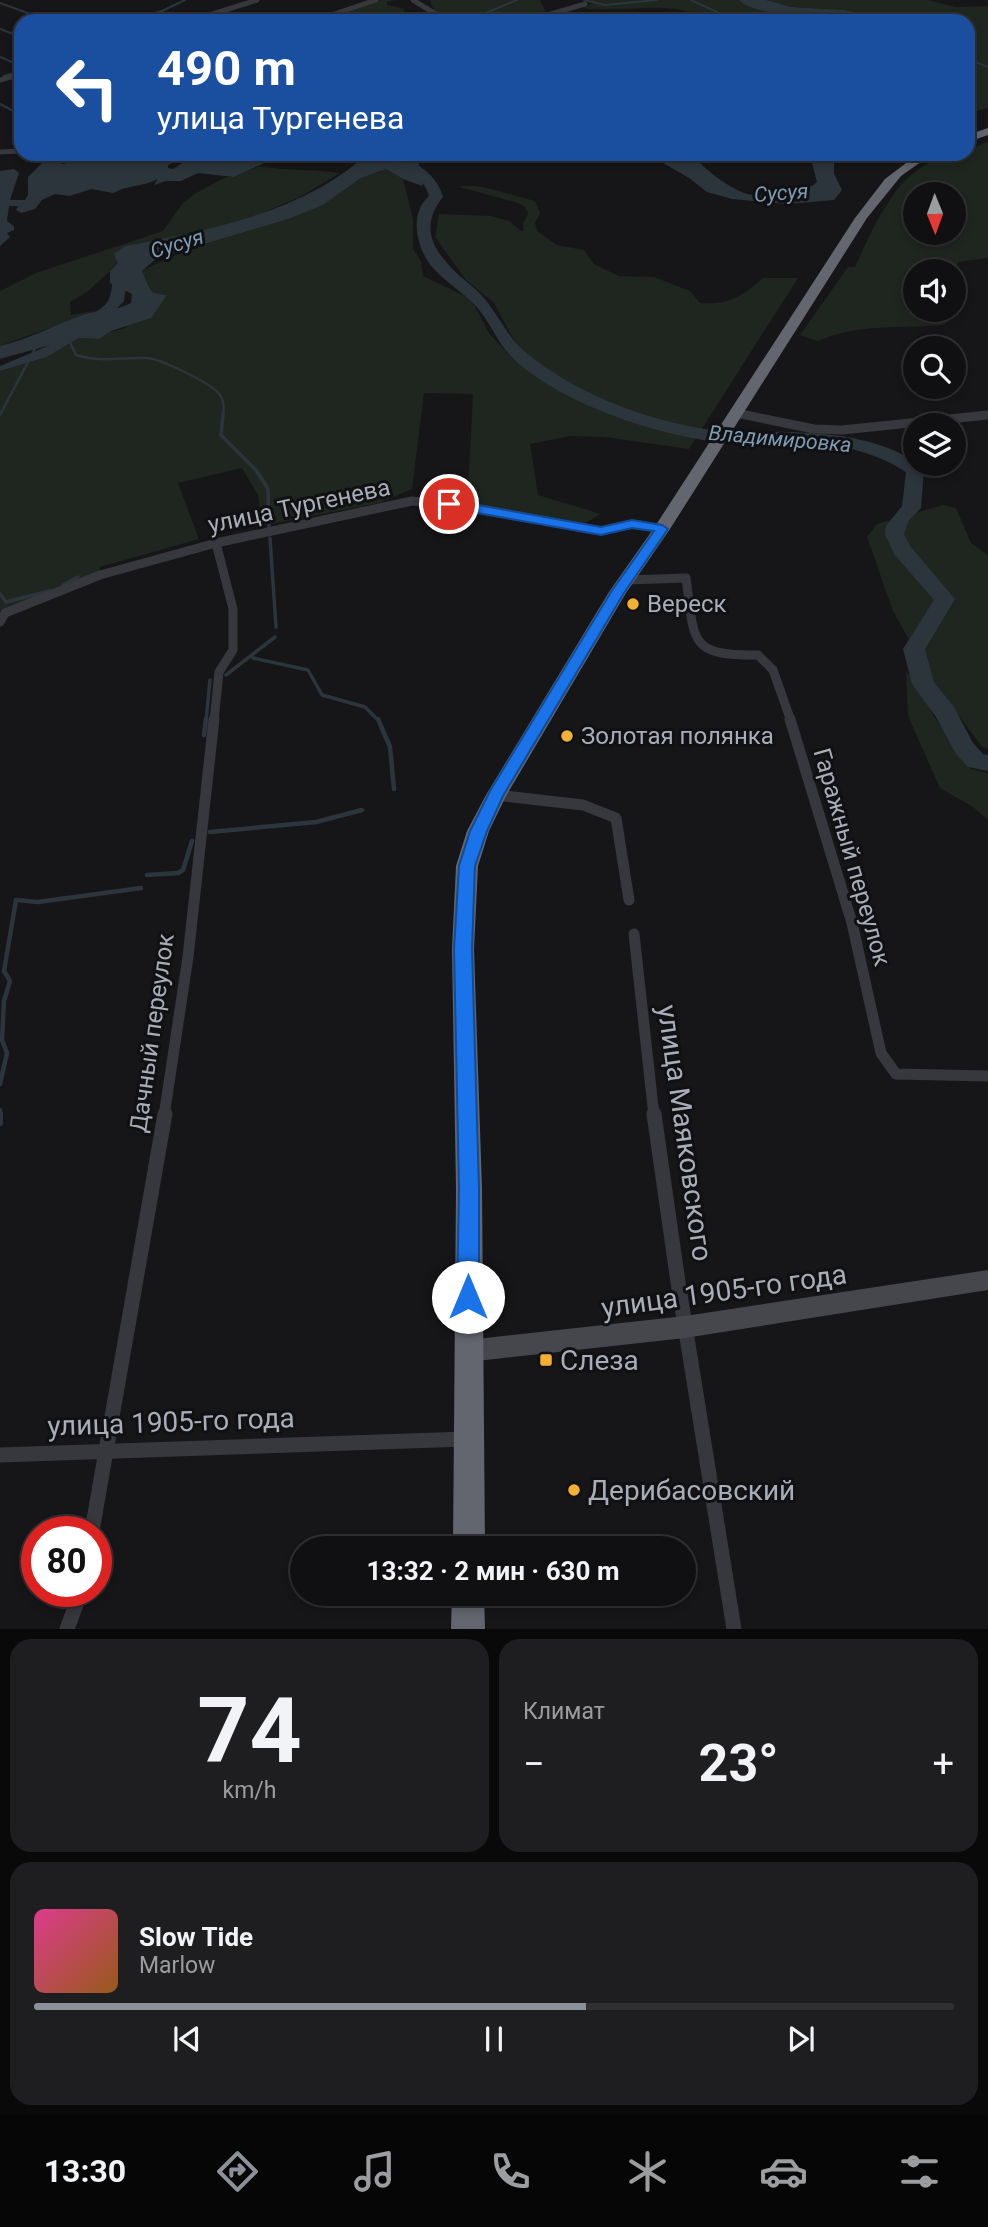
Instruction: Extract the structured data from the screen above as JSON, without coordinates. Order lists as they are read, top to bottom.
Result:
{
  "streets": {
    "street": [
      "улица Тургенева",
      "Гаражный переулок",
      "Дачный переулок",
      "улица Маяковского",
      "улица 1905-го года"
    ]
  },
  "crossings": [
    ["улица Тургенева", "Дачный переулок"],
    ["Дачный переулок", "улица 1905-го года"],
    ["улица Маяковского", "улица 1905-го года"]
  ],
  "water": ["Сусуя", "Владимировка"],
  "places": {
    "other": ["Вереск", "Золотая полянка", "Дерибасовский"],
    "transit": ["Слеза"]
  },
  "north": "bottom",
  "page": {
    "turn": ["490 m", "улица Тургенева"],
    "limit": "80",
    "trip": "13:32 · 2 мин · 630 m",
    "tile": [
      ["74", "km/h"],
      "Климат"
    ],
    "heat": ["−", "23°", "+"],
    "song": ["Slow Tide", "Marlow"],
    "tabs": "13:30"
  }
}
